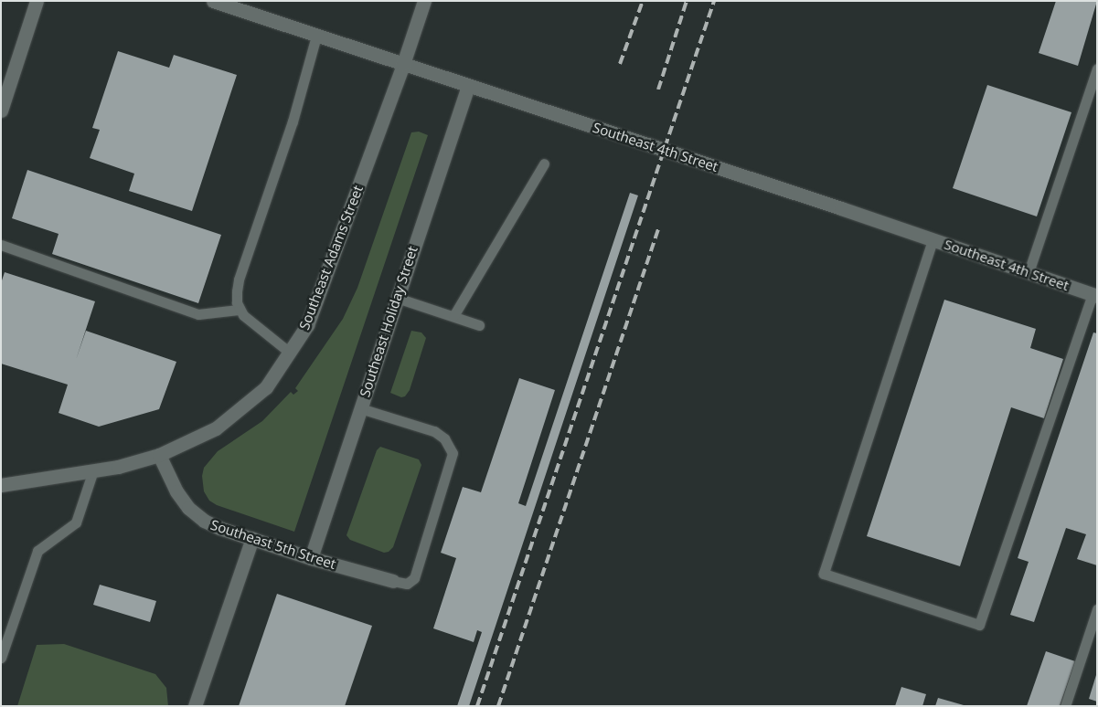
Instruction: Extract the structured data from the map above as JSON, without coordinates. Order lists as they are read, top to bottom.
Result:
{
  "streets": {
    "street": [
      "Southeast 4th Street",
      "Southeast Adams Street",
      "Southeast Holiday Street",
      "Southeast 5th Street"
    ]
  },
  "crossings": [
    ["Southeast 4th Street", "Southeast Adams Street"],
    ["Southeast 4th Street", "Southeast Holiday Street"],
    ["Southeast Adams Street", "Southeast 5th Street"],
    ["Southeast Holiday Street", "Southeast 5th Street"]
  ]
}
